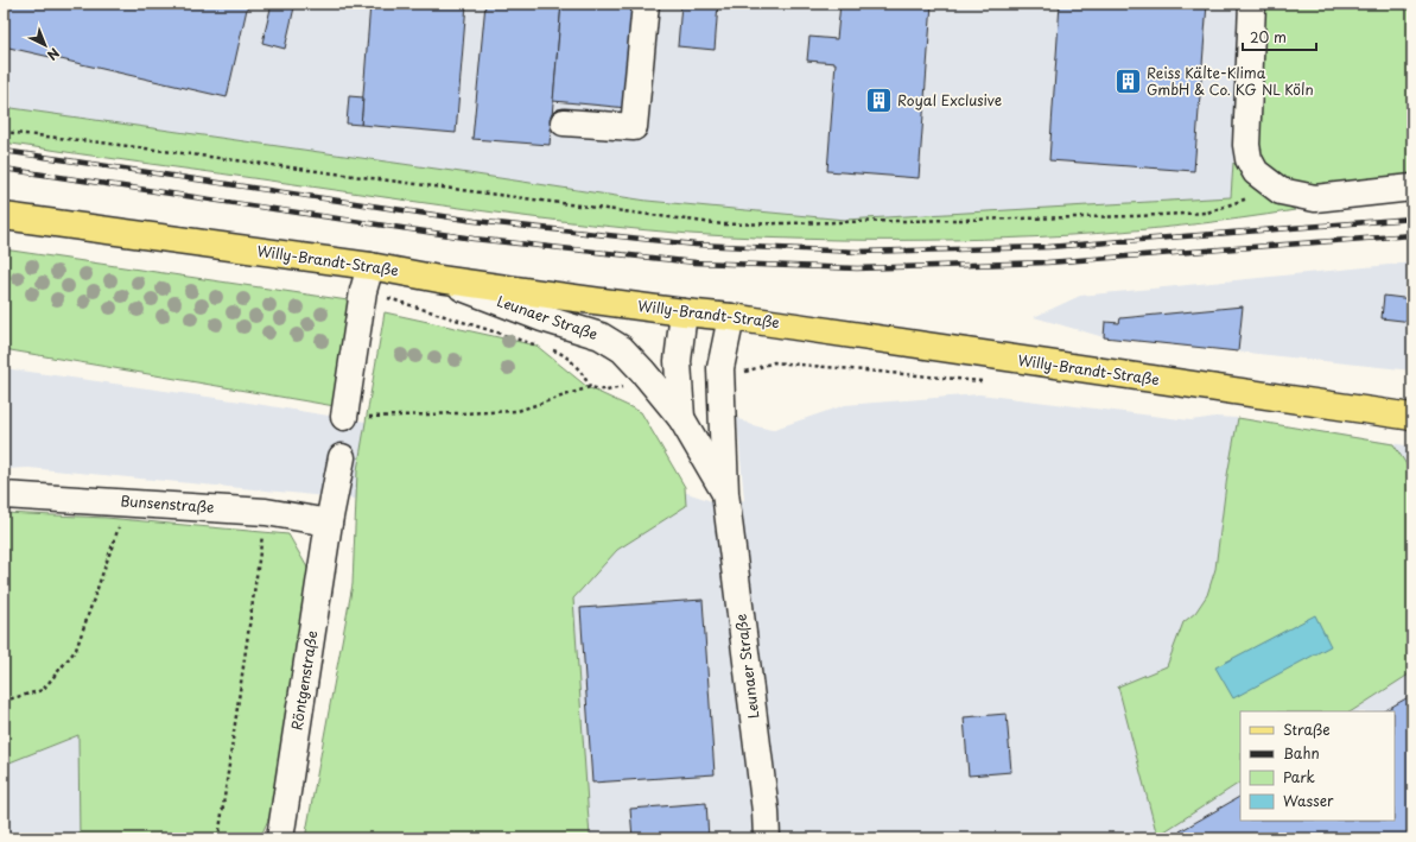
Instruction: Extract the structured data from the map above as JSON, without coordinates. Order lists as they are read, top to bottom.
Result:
{
  "streets": {
    "main road": ["Willy-Brandt-Straße"],
    "street": ["Leunaer Straße", "Bunsenstraße", "Röntgenstraße"]
  },
  "crossings": [
    ["Willy-Brandt-Straße", "Leunaer Straße"],
    ["Bunsenstraße", "Röntgenstraße"]
  ],
  "places": {
    "building": ["Reiss Kälte-Klima GmbH & Co. KG NL Köln", "Royal Exclusive"]
  },
  "legend": [
    "Straße",
    "Bahn",
    "Park",
    "Wasser"
  ],
  "scale_bar": "20 m",
  "north": "bottom right"
}
